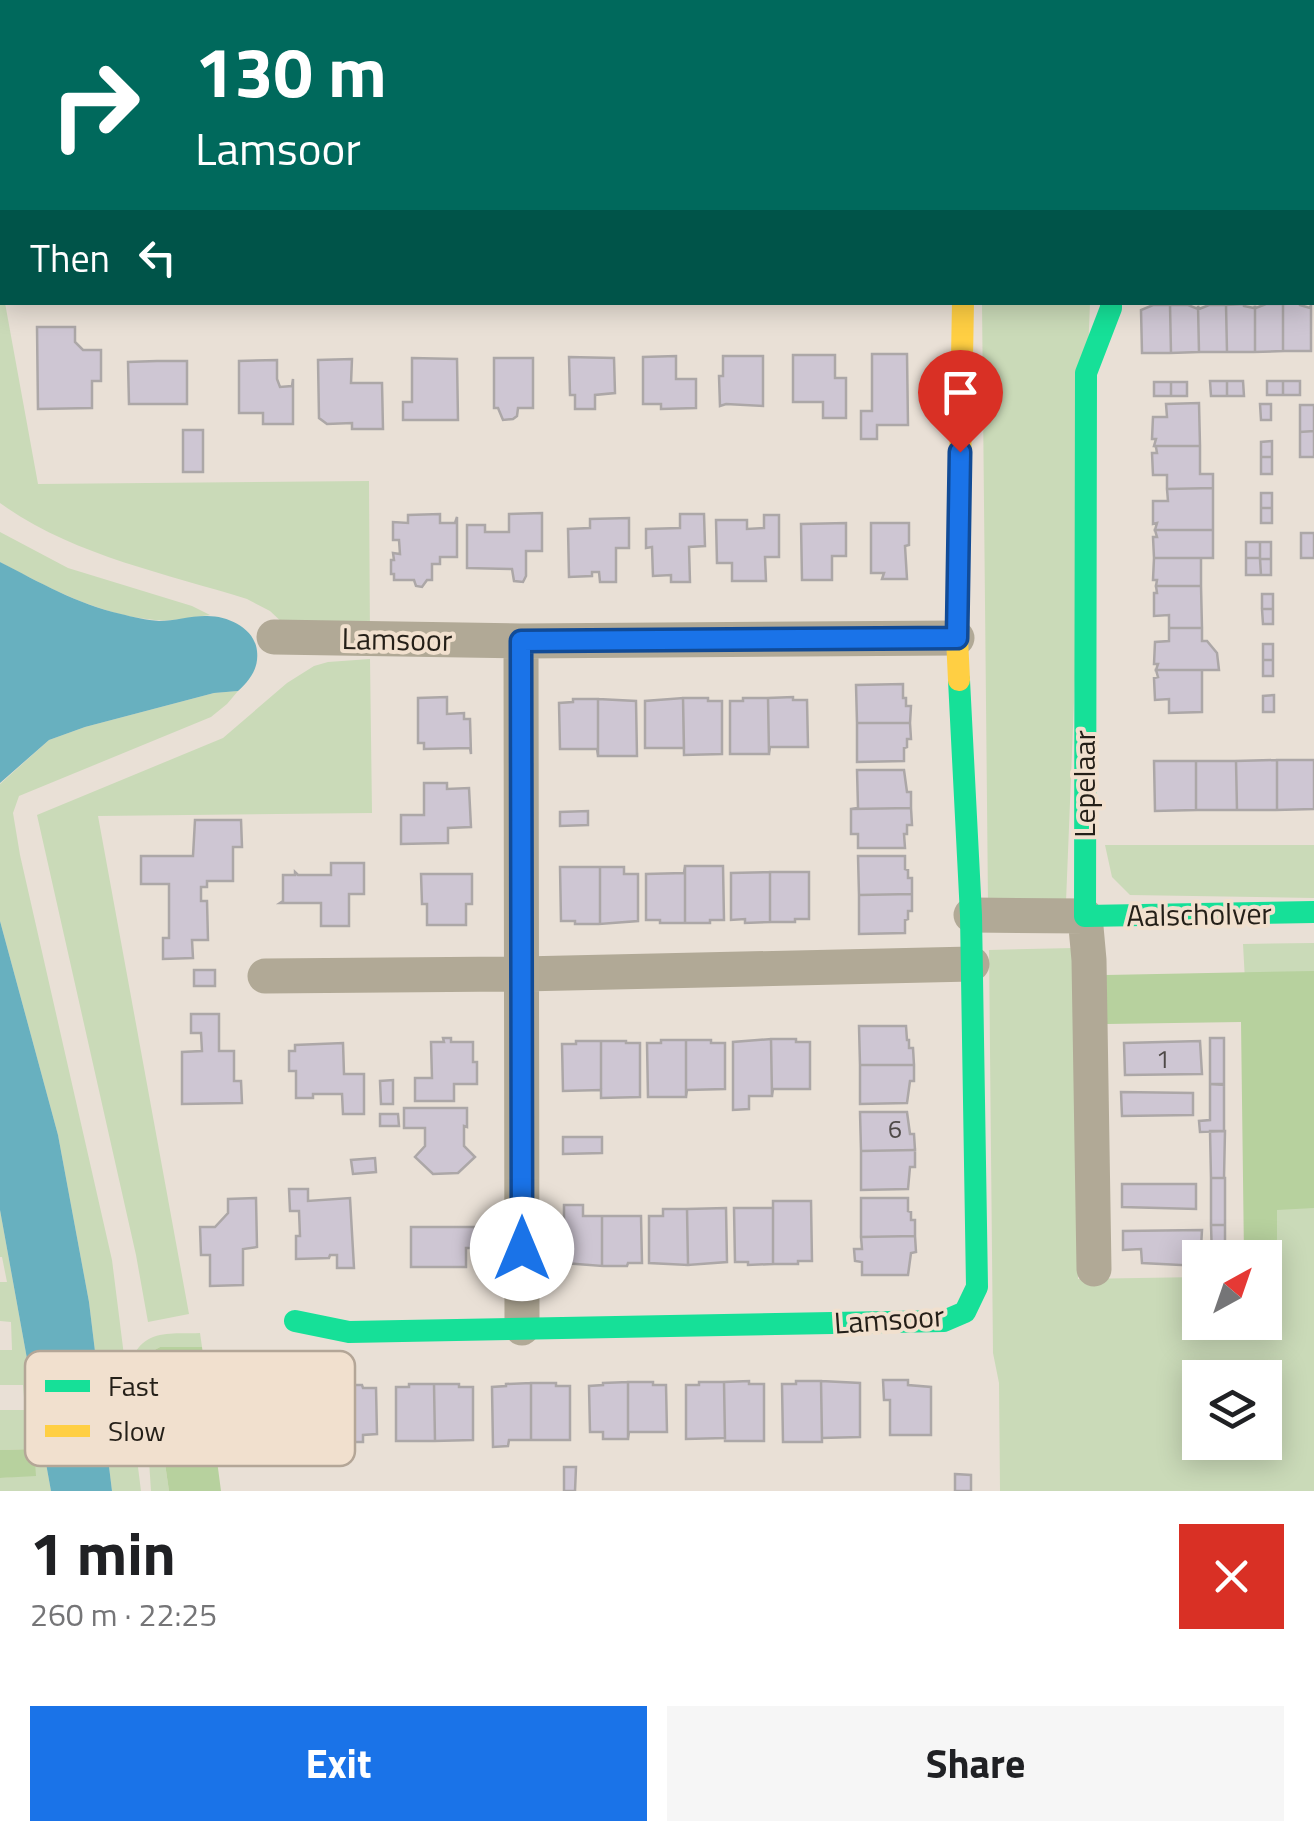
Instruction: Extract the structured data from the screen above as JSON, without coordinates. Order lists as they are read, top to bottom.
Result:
{
  "streets": {
    "street": ["Lamsoor", "Lepelaar", "Aalscholver"]
  },
  "crossings": [
    ["Lepelaar", "Aalscholver"]
  ],
  "house_numbers": ["1", "6"],
  "legend": ["Fast", "Slow"],
  "north": "top right",
  "page": {
    "turn": ["130 m", "Lamsoor"],
    "then": "Then",
    "heading": ["1 min", "260 m · 22:25"],
    "buttons": ["Exit", "Share"]
  }
}
